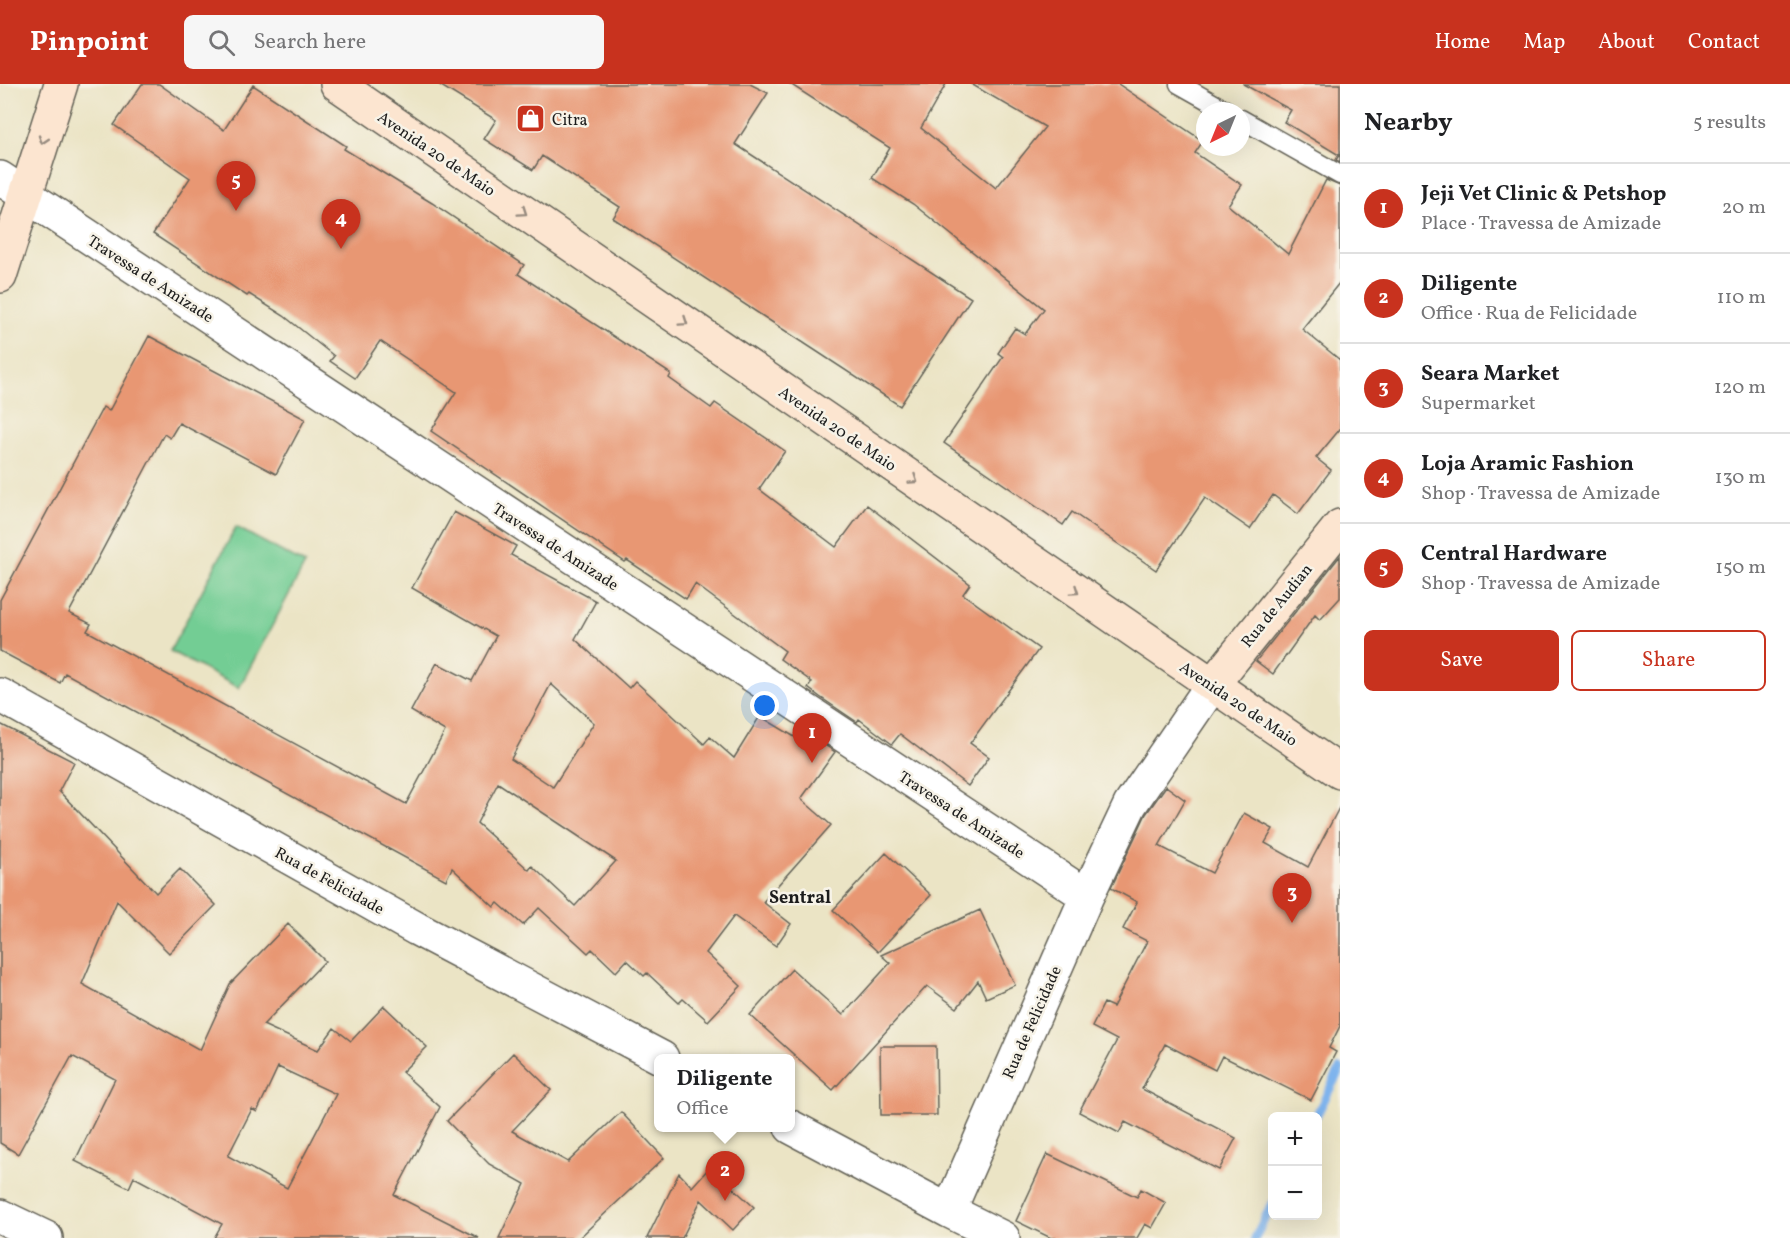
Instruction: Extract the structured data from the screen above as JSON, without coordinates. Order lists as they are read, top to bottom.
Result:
{
  "streets": {
    "main road": ["Avenida 20 de Maio", "Rua de Audian"],
    "street": ["Travessa de Amizade", "Rua de Felicidade"]
  },
  "crossings": [
    ["Avenida 20 de Maio", "Rua de Audian"],
    ["Avenida 20 de Maio", "Rua de Felicidade"],
    ["Travessa de Amizade", "Rua de Felicidade"],
    ["Rua de Audian", "Rua de Felicidade"]
  ],
  "one_way": ["Avenida 20 de Maio"],
  "districts": ["Sentral"],
  "places": {
    "shop": ["Citra"]
  },
  "north": "bottom left",
  "page": {
    "header": "Pinpoint",
    "search": "Search here",
    "nav": [
      "Home",
      "Map",
      "About",
      "Contact"
    ],
    "heading": ["Nearby", "5 results"],
    "pins": [
      "5",
      "4",
      "1",
      "3",
      "2"
    ],
    "list": [
      {
        "mark": "1",
        "name": "Jeji Vet Clinic & Petshop",
        "note": "Place · Travessa de Amizade",
        "value": "20 m"
      },
      {
        "mark": "2",
        "name": "Diligente",
        "note": "Office · Rua de Felicidade",
        "value": "110 m"
      },
      {
        "mark": "3",
        "name": "Seara Market",
        "note": "Supermarket",
        "value": "120 m"
      },
      {
        "mark": "4",
        "name": "Loja Aramic Fashion",
        "note": "Shop · Travessa de Amizade",
        "value": "130 m"
      },
      {
        "mark": "5",
        "name": "Central Hardware",
        "note": "Shop · Travessa de Amizade",
        "value": "150 m"
      }
    ],
    "buttons": ["Save", "Share"],
    "popup": ["Diligente", "Office"],
    "map_buttons": ["+", "−"]
  }
}
